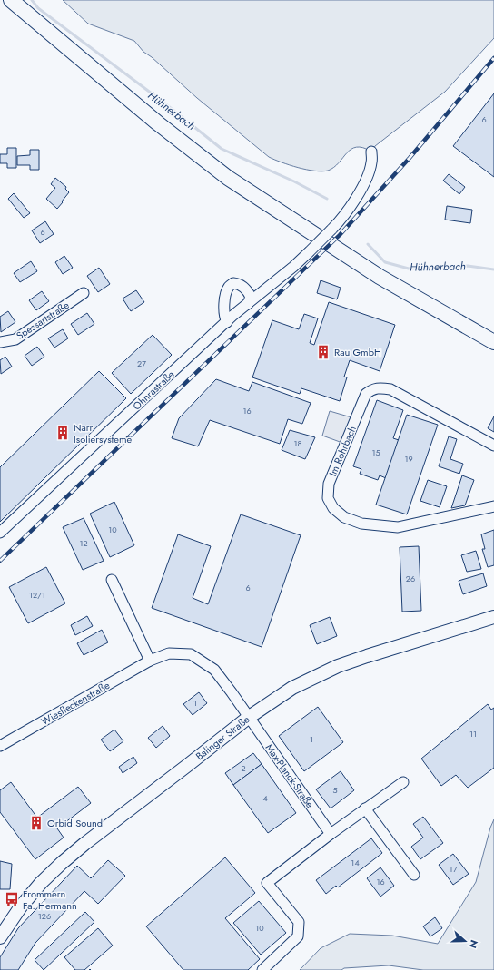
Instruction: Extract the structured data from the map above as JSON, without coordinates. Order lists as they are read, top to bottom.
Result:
{
  "streets": {
    "main road": ["Balinger Straße"],
    "street": [
      "Spessartstraße",
      "Ohnrastraße",
      "Im Rohrbach",
      "Wiesfleckenstraße",
      "Max-Planck-Straße"
    ]
  },
  "crossings": [
    ["Wiesfleckenstraße", "Balinger Straße"],
    ["Wiesfleckenstraße", "Max-Planck-Straße"],
    ["Balinger Straße", "Max-Planck-Straße"]
  ],
  "water": ["Hühnerbach"],
  "places": {
    "building": ["Rau GmbH", "Narr Isoliersysteme", "Orbid Sound"],
    "bus stop": ["Frommern Fa. Hermann"]
  },
  "house_numbers": [
    "6",
    "6",
    "27",
    "16",
    "18",
    "15",
    "19",
    "10",
    "12",
    "26",
    "6",
    "12/1",
    "1",
    "11",
    "1",
    "2",
    "5",
    "4",
    "14",
    "17",
    "16",
    "126",
    "10"
  ],
  "north": "right"
}
